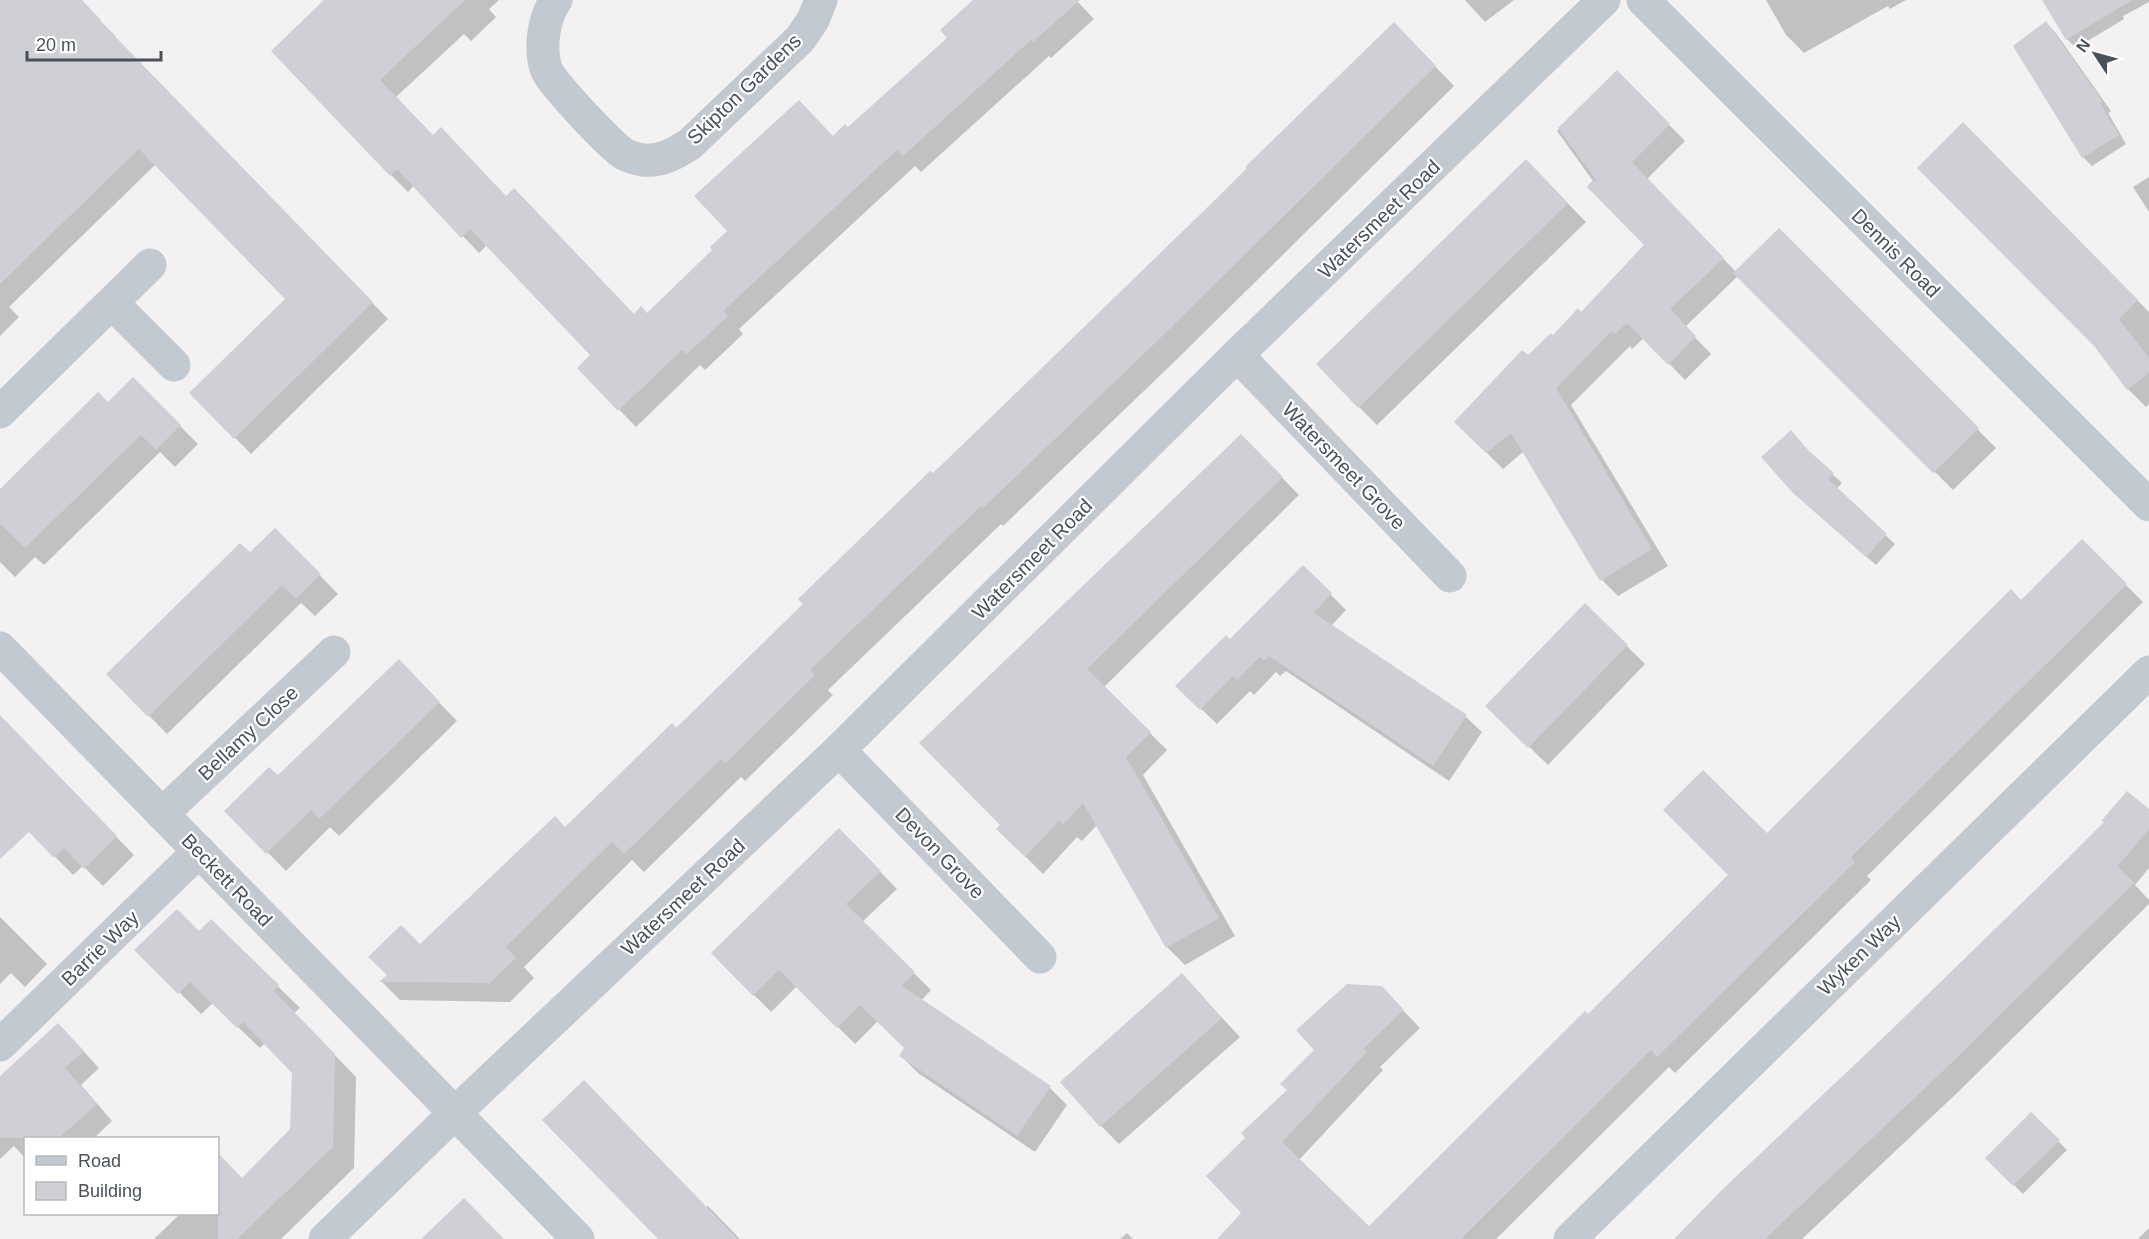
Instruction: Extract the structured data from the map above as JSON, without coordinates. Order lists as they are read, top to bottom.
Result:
{
  "streets": {
    "street": [
      "Skipton Gardens",
      "Watersmeet Road",
      "Dennis Road",
      "Watersmeet Grove",
      "Bellamy Close",
      "Devon Grove",
      "Beckett Road",
      "Barrie Way",
      "Wyken Way"
    ]
  },
  "crossings": [
    ["Watersmeet Road", "Watersmeet Grove"],
    ["Watersmeet Road", "Devon Grove"],
    ["Watersmeet Road", "Beckett Road"],
    ["Bellamy Close", "Beckett Road"],
    ["Beckett Road", "Barrie Way"]
  ],
  "legend": ["Road", "Building"],
  "scale_bar": "20 m",
  "north": "top left"
}
